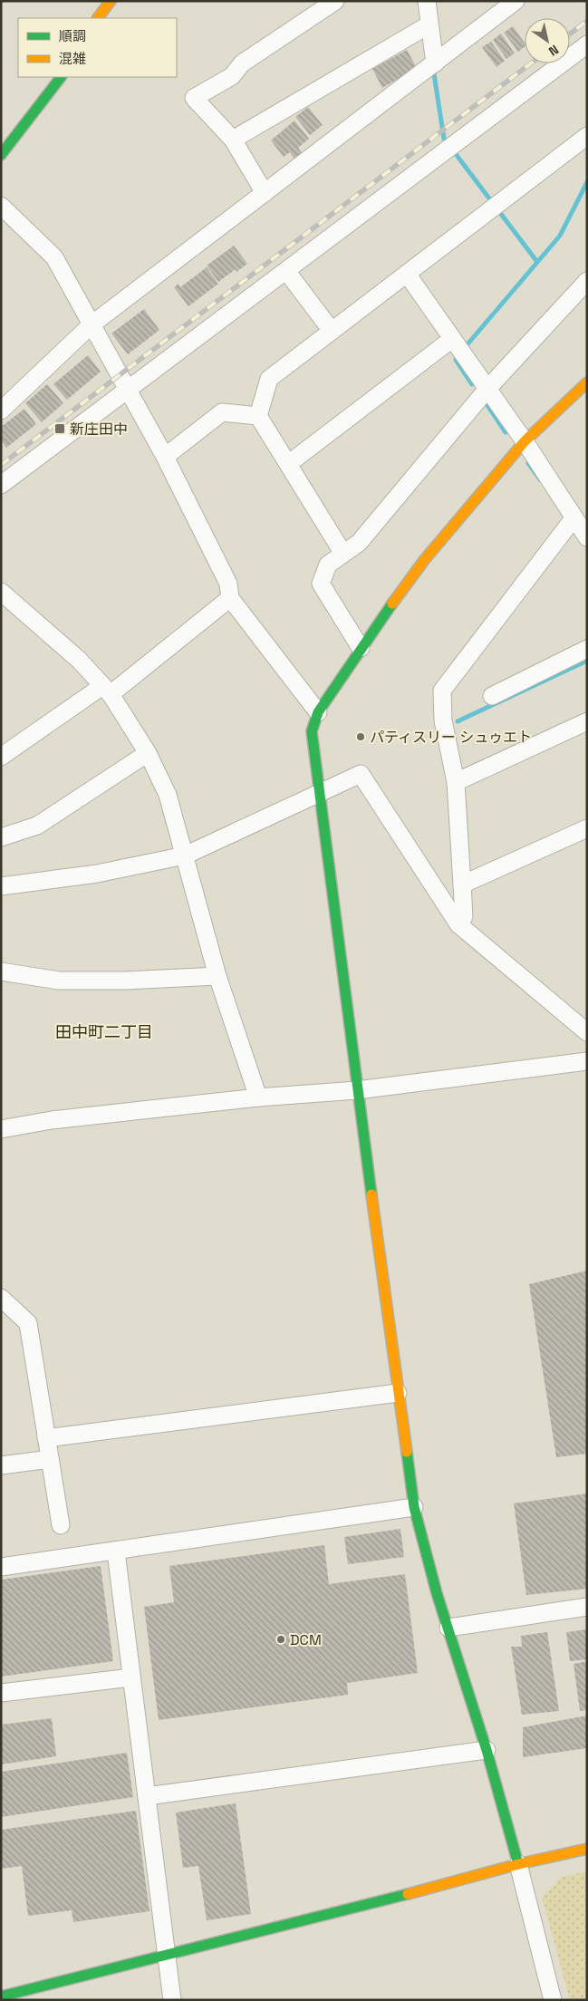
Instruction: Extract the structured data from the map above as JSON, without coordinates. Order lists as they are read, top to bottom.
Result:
{
  "districts": ["田中町二丁目"],
  "places": {
    "transit": ["新庄田中"],
    "other": ["パティスリー シュゥエト", "DCM"]
  },
  "legend": ["順調", "混雑"],
  "north": "bottom right"
}
